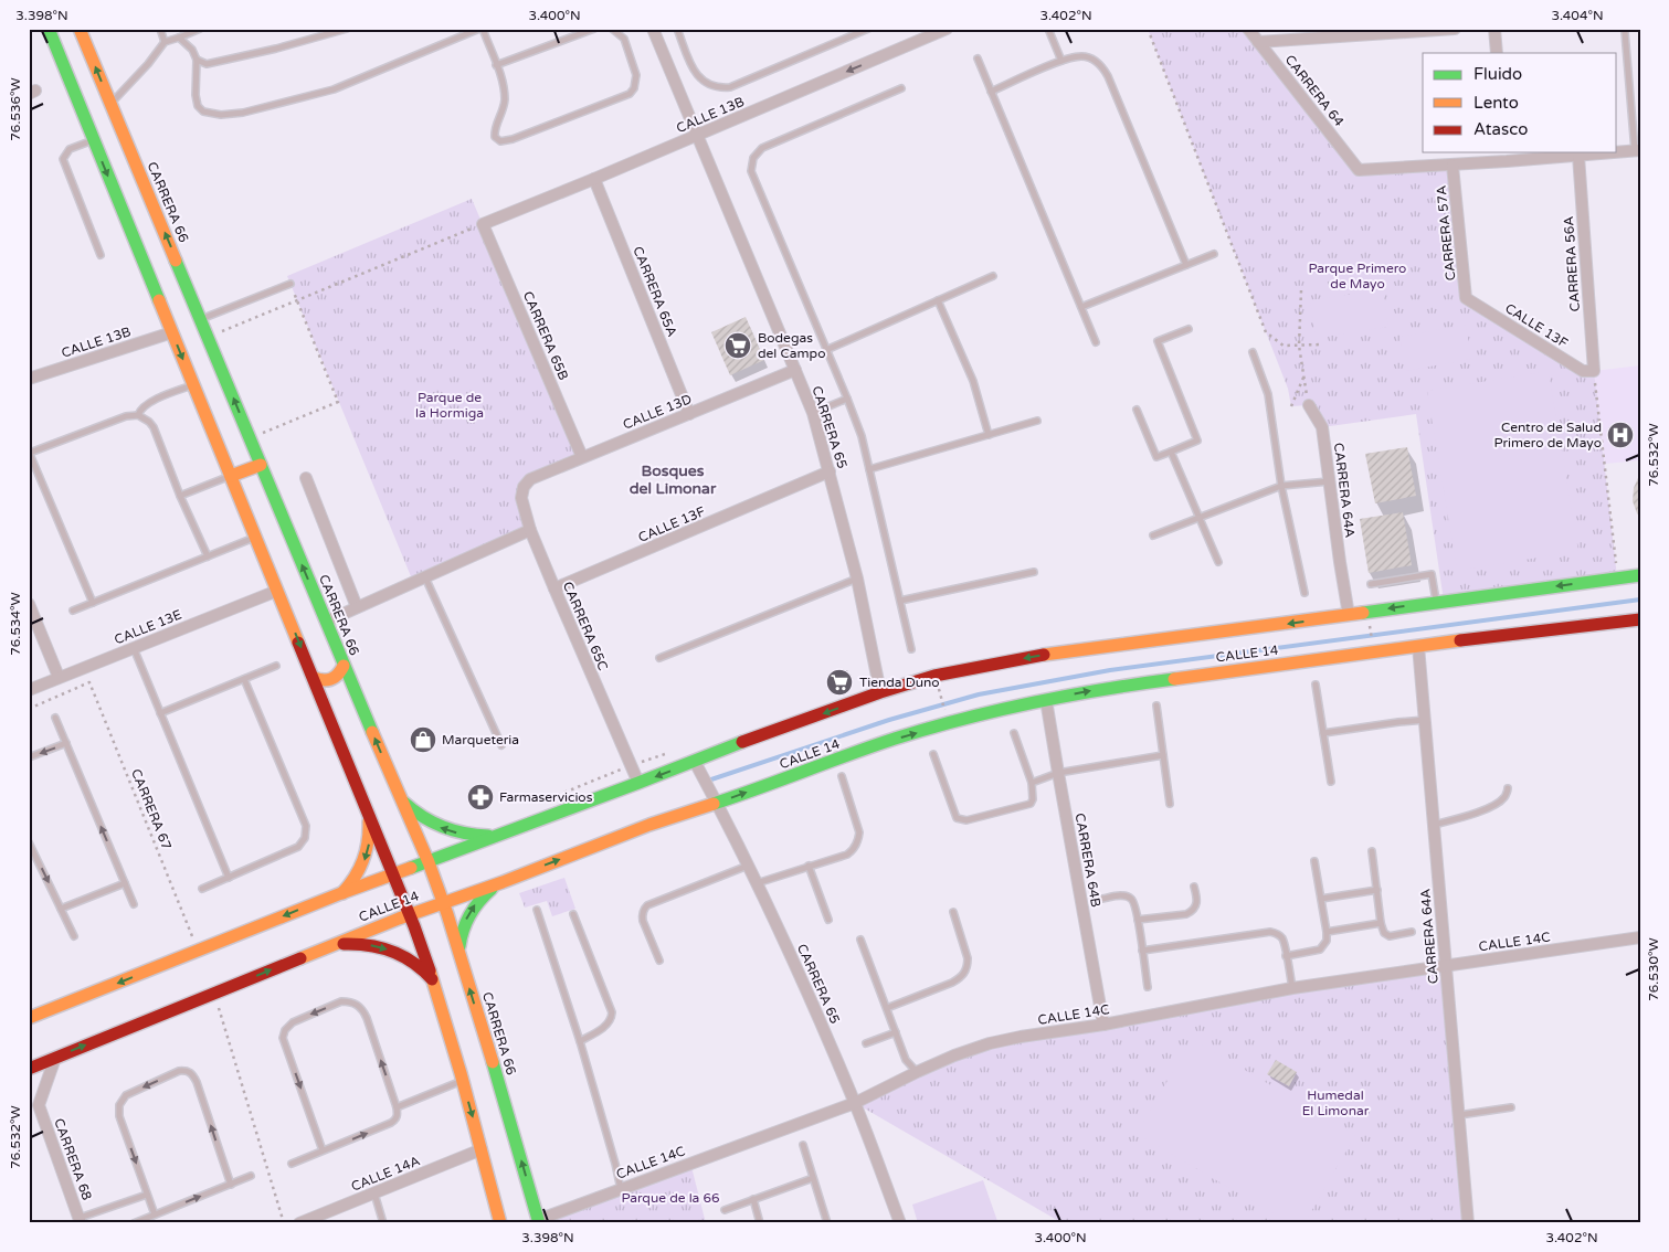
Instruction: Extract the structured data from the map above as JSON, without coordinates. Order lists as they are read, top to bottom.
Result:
{
  "streets": {
    "street": [
      "CARRERA 64",
      "CALLE 13B",
      "CARRERA 66",
      "CARRERA 57A",
      "CARRERA 56A",
      "CARRERA 65A",
      "CALLE 13F",
      "CARRERA 65B",
      "CALLE 13D",
      "CARRERA 65",
      "CARRERA 64A",
      "CARRERA 65C",
      "CALLE 13E",
      "CALLE 14",
      "CARRERA 64B",
      "CALLE 14C",
      "CARRERA 68",
      "CALLE 14A"
    ],
    "path": ["CARRERA 67"]
  },
  "crossings": [
    ["CARRERA 64", "CARRERA 57A"],
    ["CALLE 13B", "CARRERA 66"],
    ["CALLE 13B", "CARRERA 65A"],
    ["CALLE 13B", "CARRERA 65B"],
    ["CALLE 13B", "CARRERA 65"],
    ["CARRERA 66", "CALLE 13E"],
    ["CARRERA 66", "CALLE 14"],
    ["CARRERA 66", "CALLE 14C"],
    ["CARRERA 66", "CALLE 14A"],
    ["CARRERA 57A", "CALLE 13F"],
    ["CARRERA 56A", "CALLE 13F"],
    ["CARRERA 65A", "CALLE 13D"],
    ["CALLE 13F", "CARRERA 65"],
    ["CALLE 13F", "CARRERA 65C"],
    ["CARRERA 65B", "CALLE 13D"],
    ["CALLE 13D", "CARRERA 65"],
    ["CALLE 13D", "CARRERA 65C"],
    ["CARRERA 65", "CALLE 14"],
    ["CARRERA 65", "CALLE 14C"],
    ["CARRERA 64A", "CALLE 14"],
    ["CARRERA 64A", "CALLE 14C"],
    ["CARRERA 65C", "CALLE 14"],
    ["CALLE 14", "CARRERA 64B"],
    ["CALLE 14", "CARRERA 68"],
    ["CARRERA 64B", "CALLE 14C"]
  ],
  "one_way": ["CALLE 13B"],
  "districts": ["Bosques del Limonar"],
  "parks": [
    "Parque Primero de Mayo",
    "Parque de la Hormiga",
    "Humedal El Limonar",
    "Parque de la 66"
  ],
  "places": {
    "supermarket": ["Bodegas del Campo", "Tienda Duno"],
    "hospital": ["Centro de Salud Primero de Mayo"],
    "shop": ["Marqueteria"],
    "pharmacy": ["Farmaservicios"]
  },
  "legend": ["Fluido", "Lento", "Atasco"],
  "coordinates": [
    "3.398°N",
    "3.400°N",
    "3.402°N",
    "3.404°N",
    "76.536°W",
    "76.532°W",
    "76.534°W",
    "76.530°W"
  ]
}
